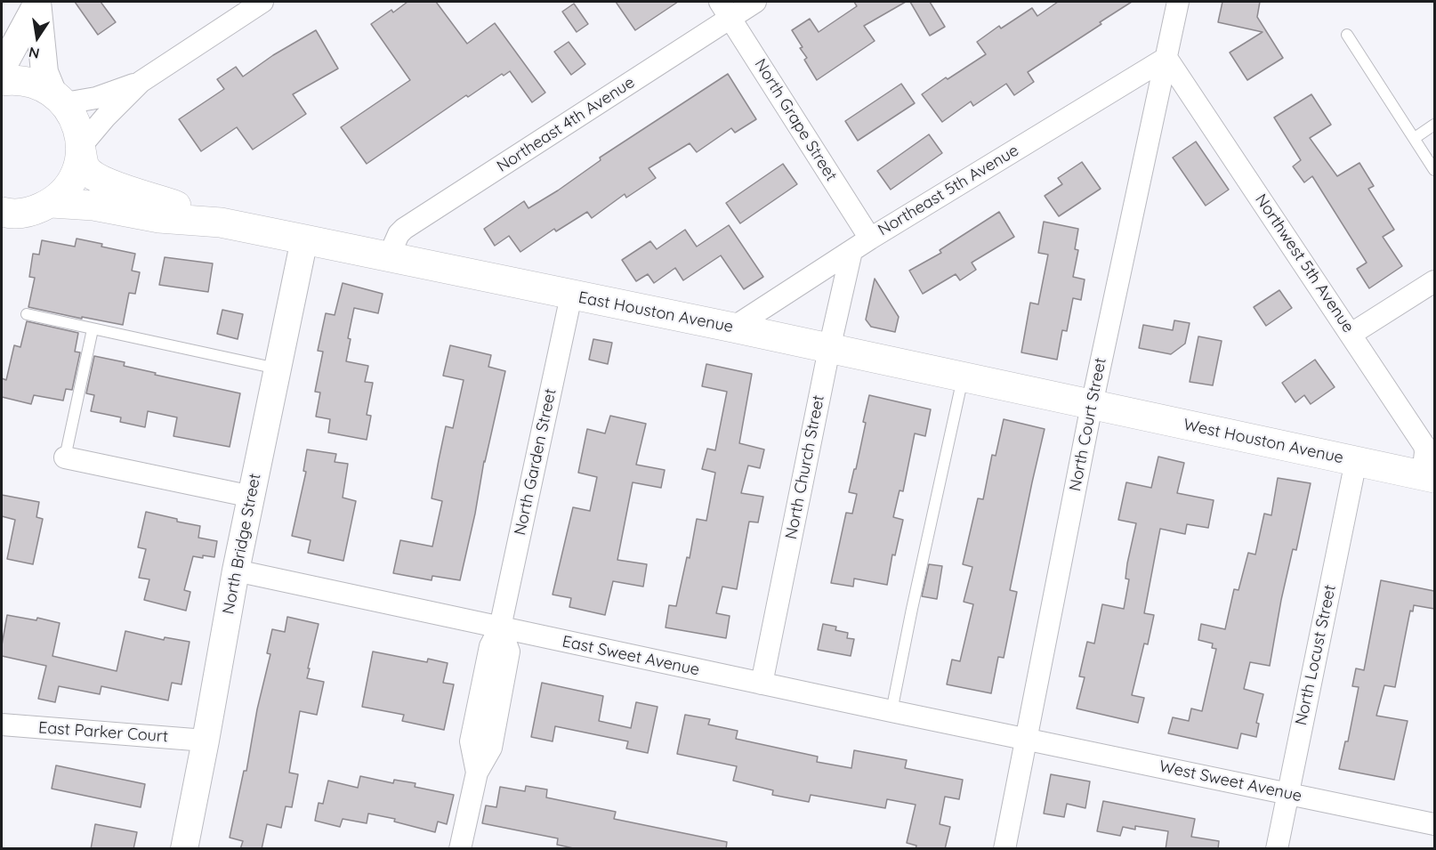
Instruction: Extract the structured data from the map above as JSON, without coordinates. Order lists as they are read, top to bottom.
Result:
{
  "streets": {
    "main road": ["East Houston Avenue", "West Houston Avenue"],
    "street": [
      "North Grape Street",
      "Northeast 4th Avenue",
      "Northeast 5th Avenue",
      "Northwest 5th Avenue",
      "North Court Street",
      "North Garden Street",
      "North Church Street",
      "North Bridge Street",
      "North Locust Street",
      "East Sweet Avenue",
      "East Parker Court",
      "West Sweet Avenue"
    ]
  },
  "crossings": [
    ["North Grape Street", "Northeast 4th Avenue"],
    ["North Grape Street", "Northeast 5th Avenue"],
    ["Northeast 4th Avenue", "East Houston Avenue"],
    ["Northeast 5th Avenue", "Northwest 5th Avenue"],
    ["Northeast 5th Avenue", "East Houston Avenue"],
    ["Northeast 5th Avenue", "North Court Street"],
    ["Northeast 5th Avenue", "North Church Street"],
    ["Northwest 5th Avenue", "North Court Street"],
    ["Northwest 5th Avenue", "West Houston Avenue"],
    ["East Houston Avenue", "North Court Street"],
    ["East Houston Avenue", "West Houston Avenue"],
    ["East Houston Avenue", "North Garden Street"],
    ["East Houston Avenue", "North Church Street"],
    ["East Houston Avenue", "North Bridge Street"],
    ["North Court Street", "West Houston Avenue"],
    ["North Court Street", "East Sweet Avenue"],
    ["North Court Street", "West Sweet Avenue"],
    ["West Houston Avenue", "North Locust Street"],
    ["North Garden Street", "East Sweet Avenue"],
    ["North Church Street", "East Sweet Avenue"],
    ["North Bridge Street", "East Sweet Avenue"],
    ["North Bridge Street", "East Parker Court"],
    ["North Locust Street", "West Sweet Avenue"],
    ["East Sweet Avenue", "West Sweet Avenue"]
  ],
  "north": "bottom"
}
